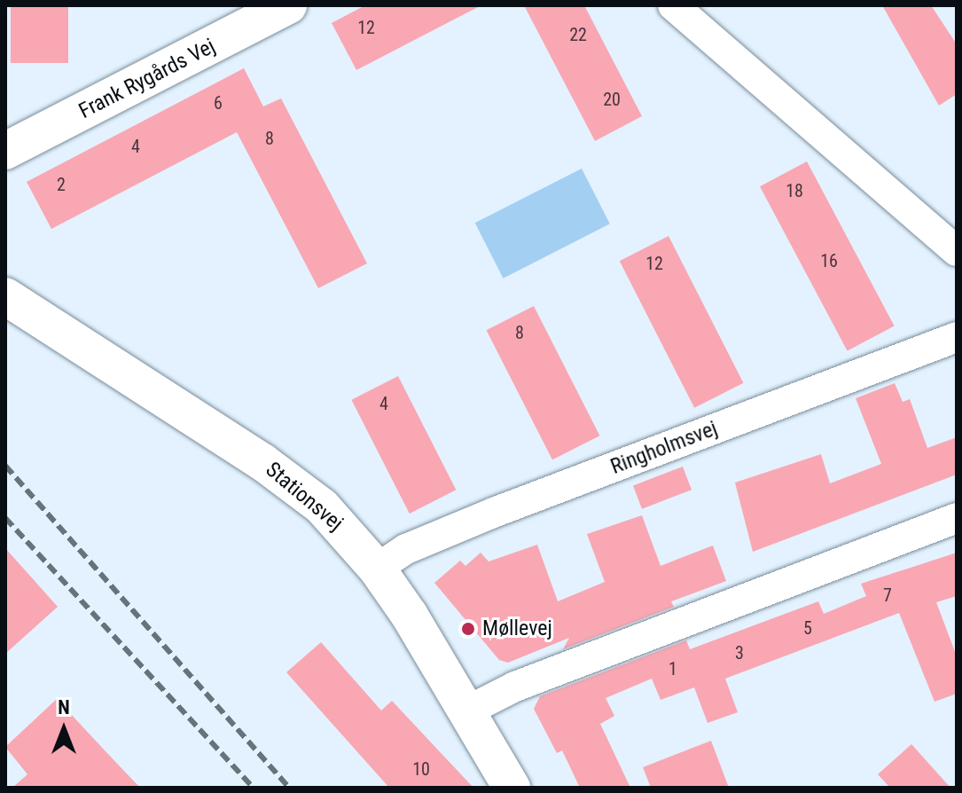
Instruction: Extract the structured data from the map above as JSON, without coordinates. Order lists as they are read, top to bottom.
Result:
{
  "streets": {
    "street": ["Frank Rygårds Vej", "Ringholmsvej", "Stationsvej"]
  },
  "crossings": [
    ["Ringholmsvej", "Stationsvej"]
  ],
  "places": ["Møllevej"],
  "house_numbers": [
    "12",
    "22",
    "20",
    "6",
    "8",
    "4",
    "2",
    "18",
    "16",
    "12",
    "8",
    "4",
    "7",
    "5",
    "3",
    "1",
    "10"
  ],
  "north": "top"
}
